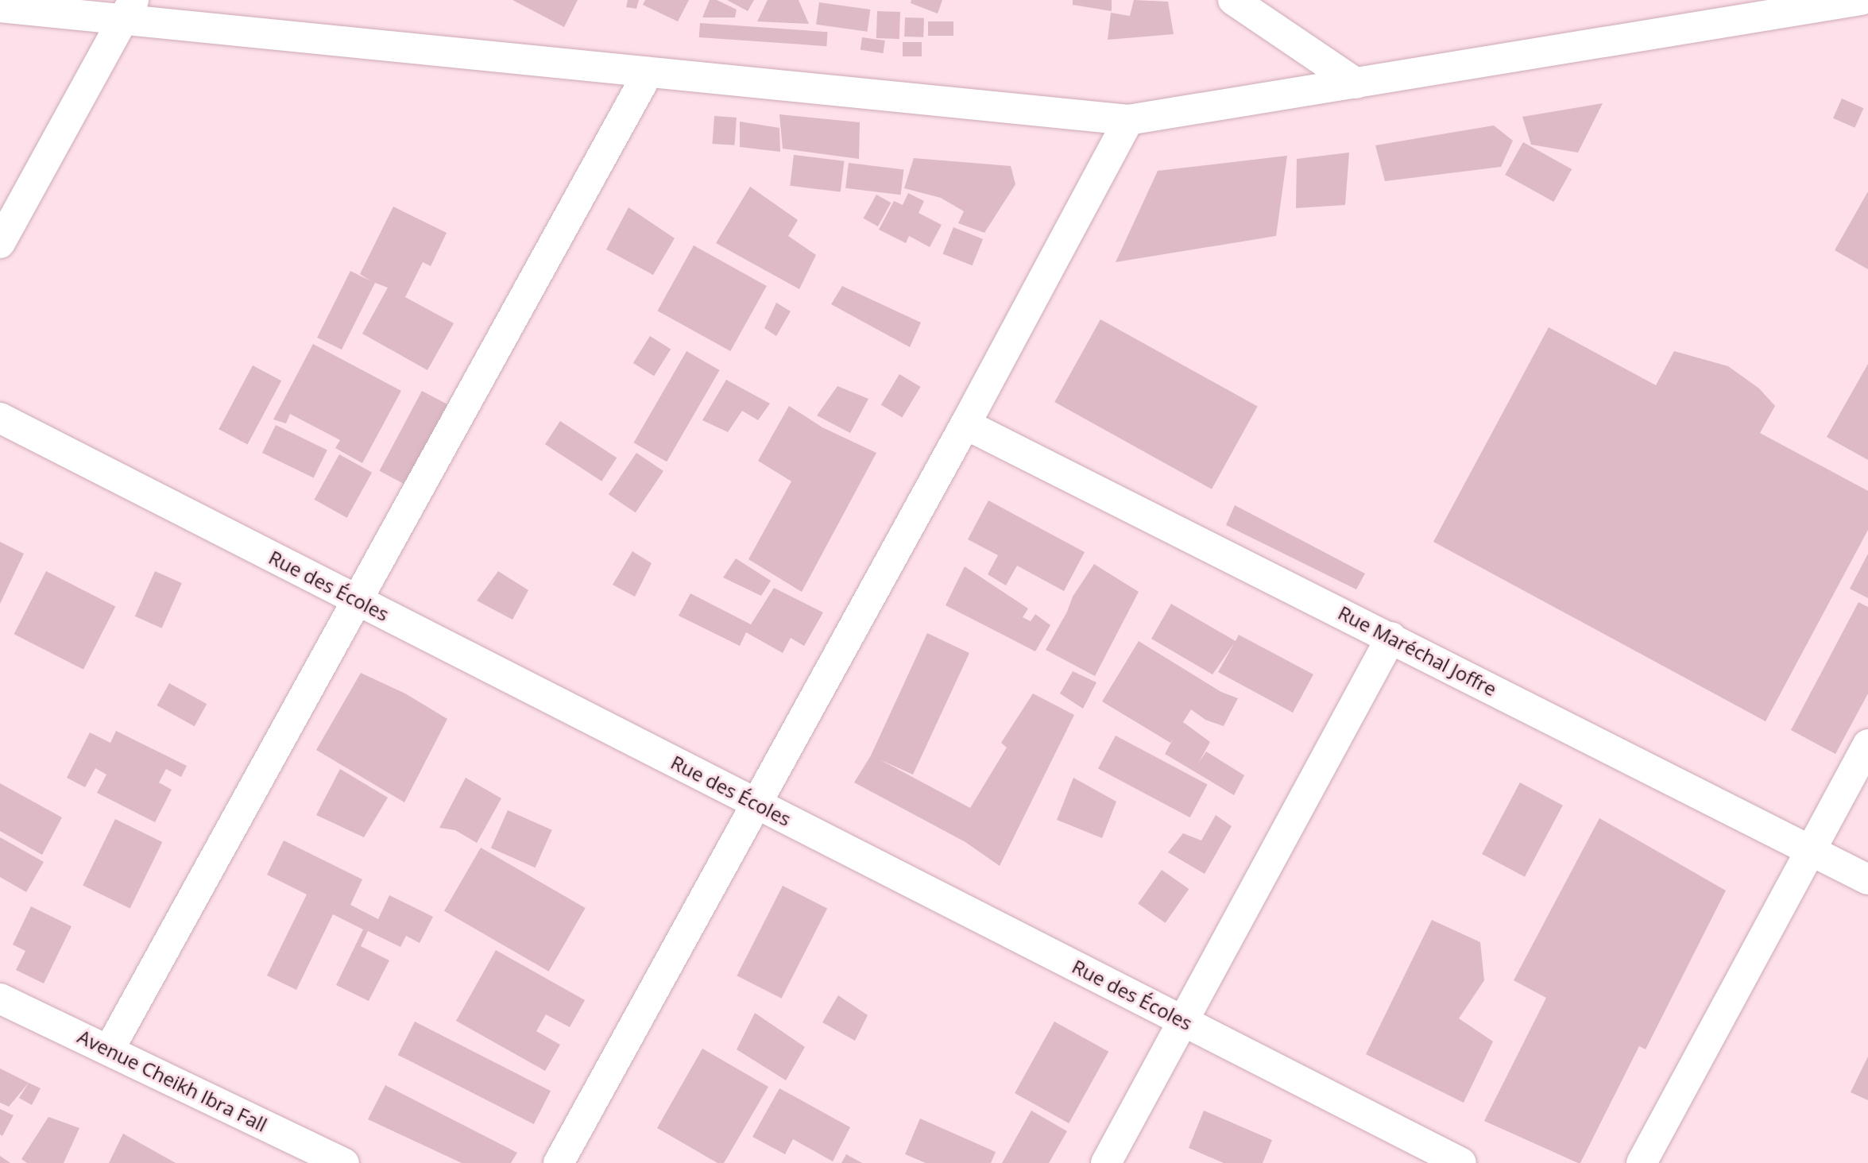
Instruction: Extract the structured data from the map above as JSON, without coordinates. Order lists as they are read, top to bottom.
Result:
{
  "streets": {
    "street": ["Rue des Écoles", "Rue Maréchal Joffre", "Avenue Cheikh Ibra Fall"]
  }
}
